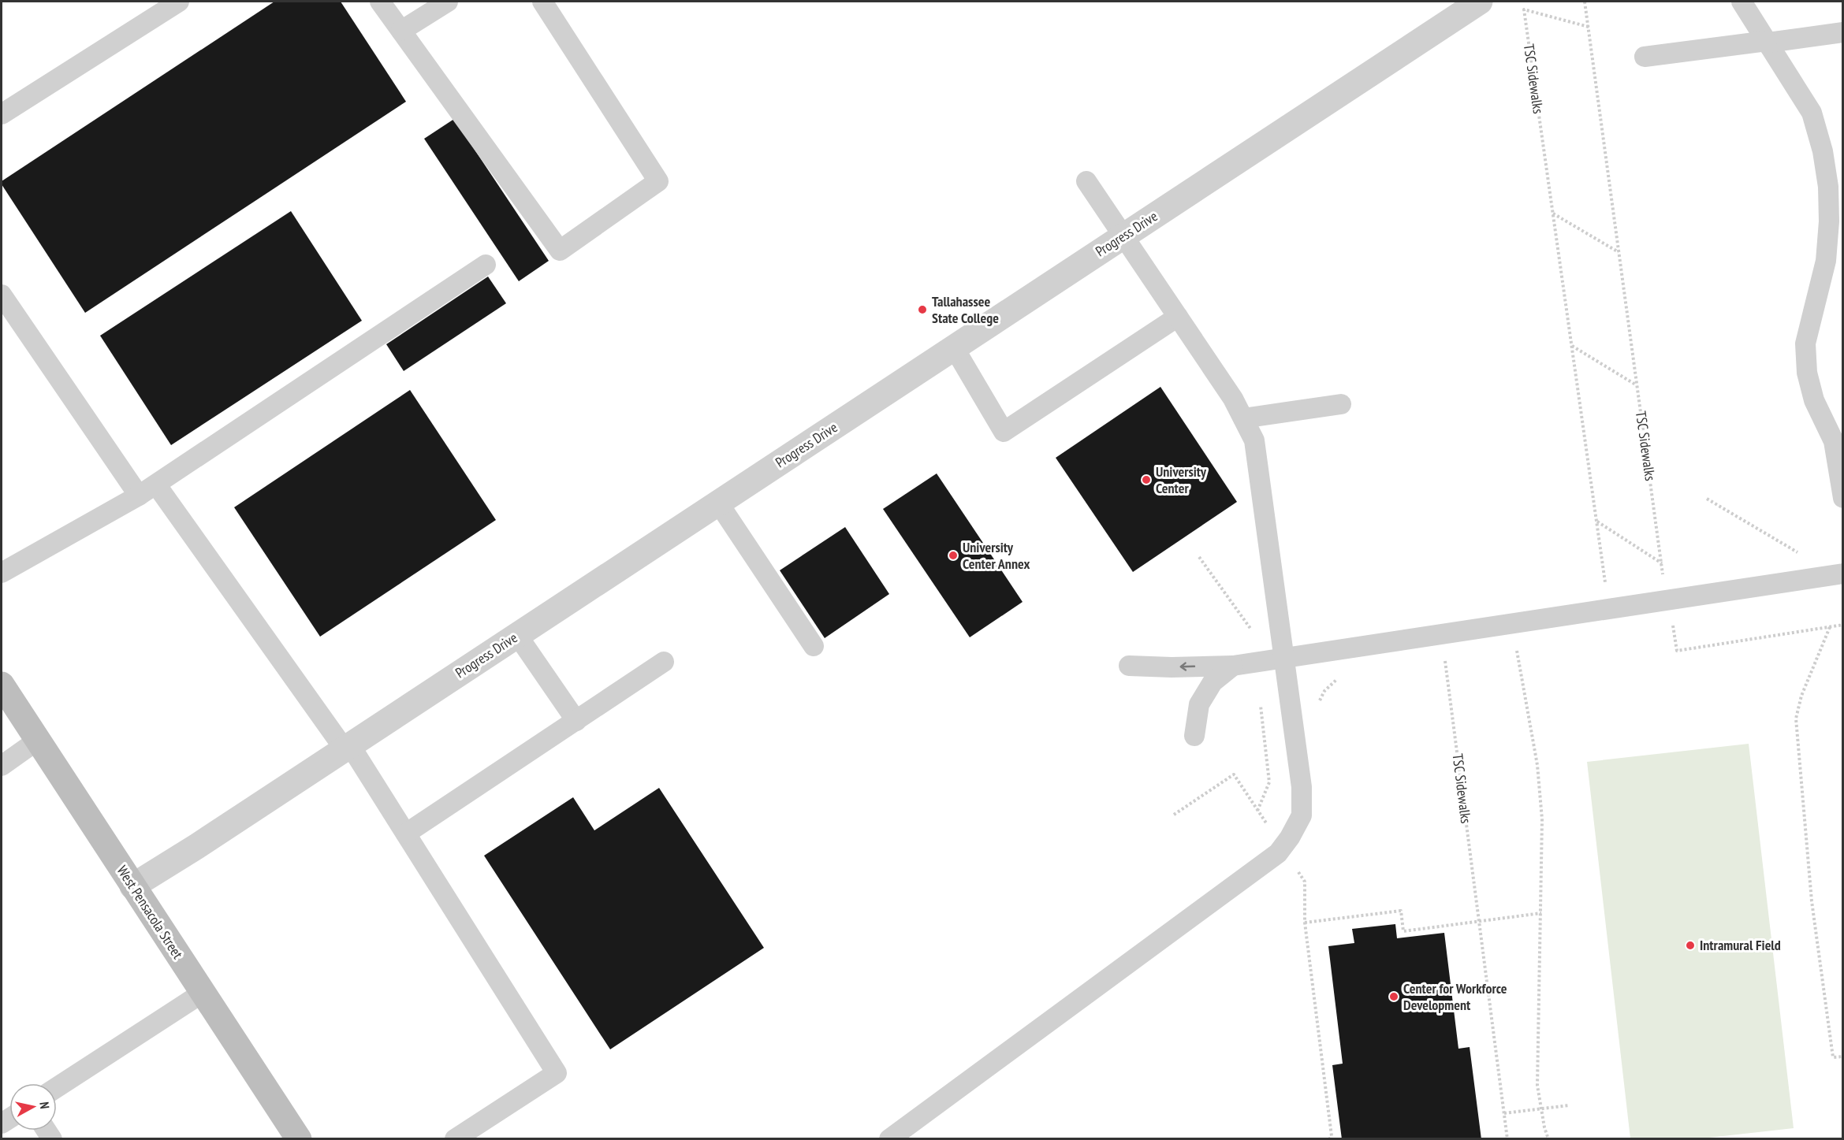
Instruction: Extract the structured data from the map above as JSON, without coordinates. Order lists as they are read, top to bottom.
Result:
{
  "streets": {
    "main road": ["West Pensacola Street"],
    "street": ["Progress Drive"],
    "path": ["TSC Sidewalks"]
  },
  "crossings": [
    ["Progress Drive", "West Pensacola Street"]
  ],
  "places": [
    "Tallahassee State College",
    "University Center",
    "University Center Annex",
    "Intramural Field",
    "Center for Workforce Development"
  ],
  "north": "right"
}
